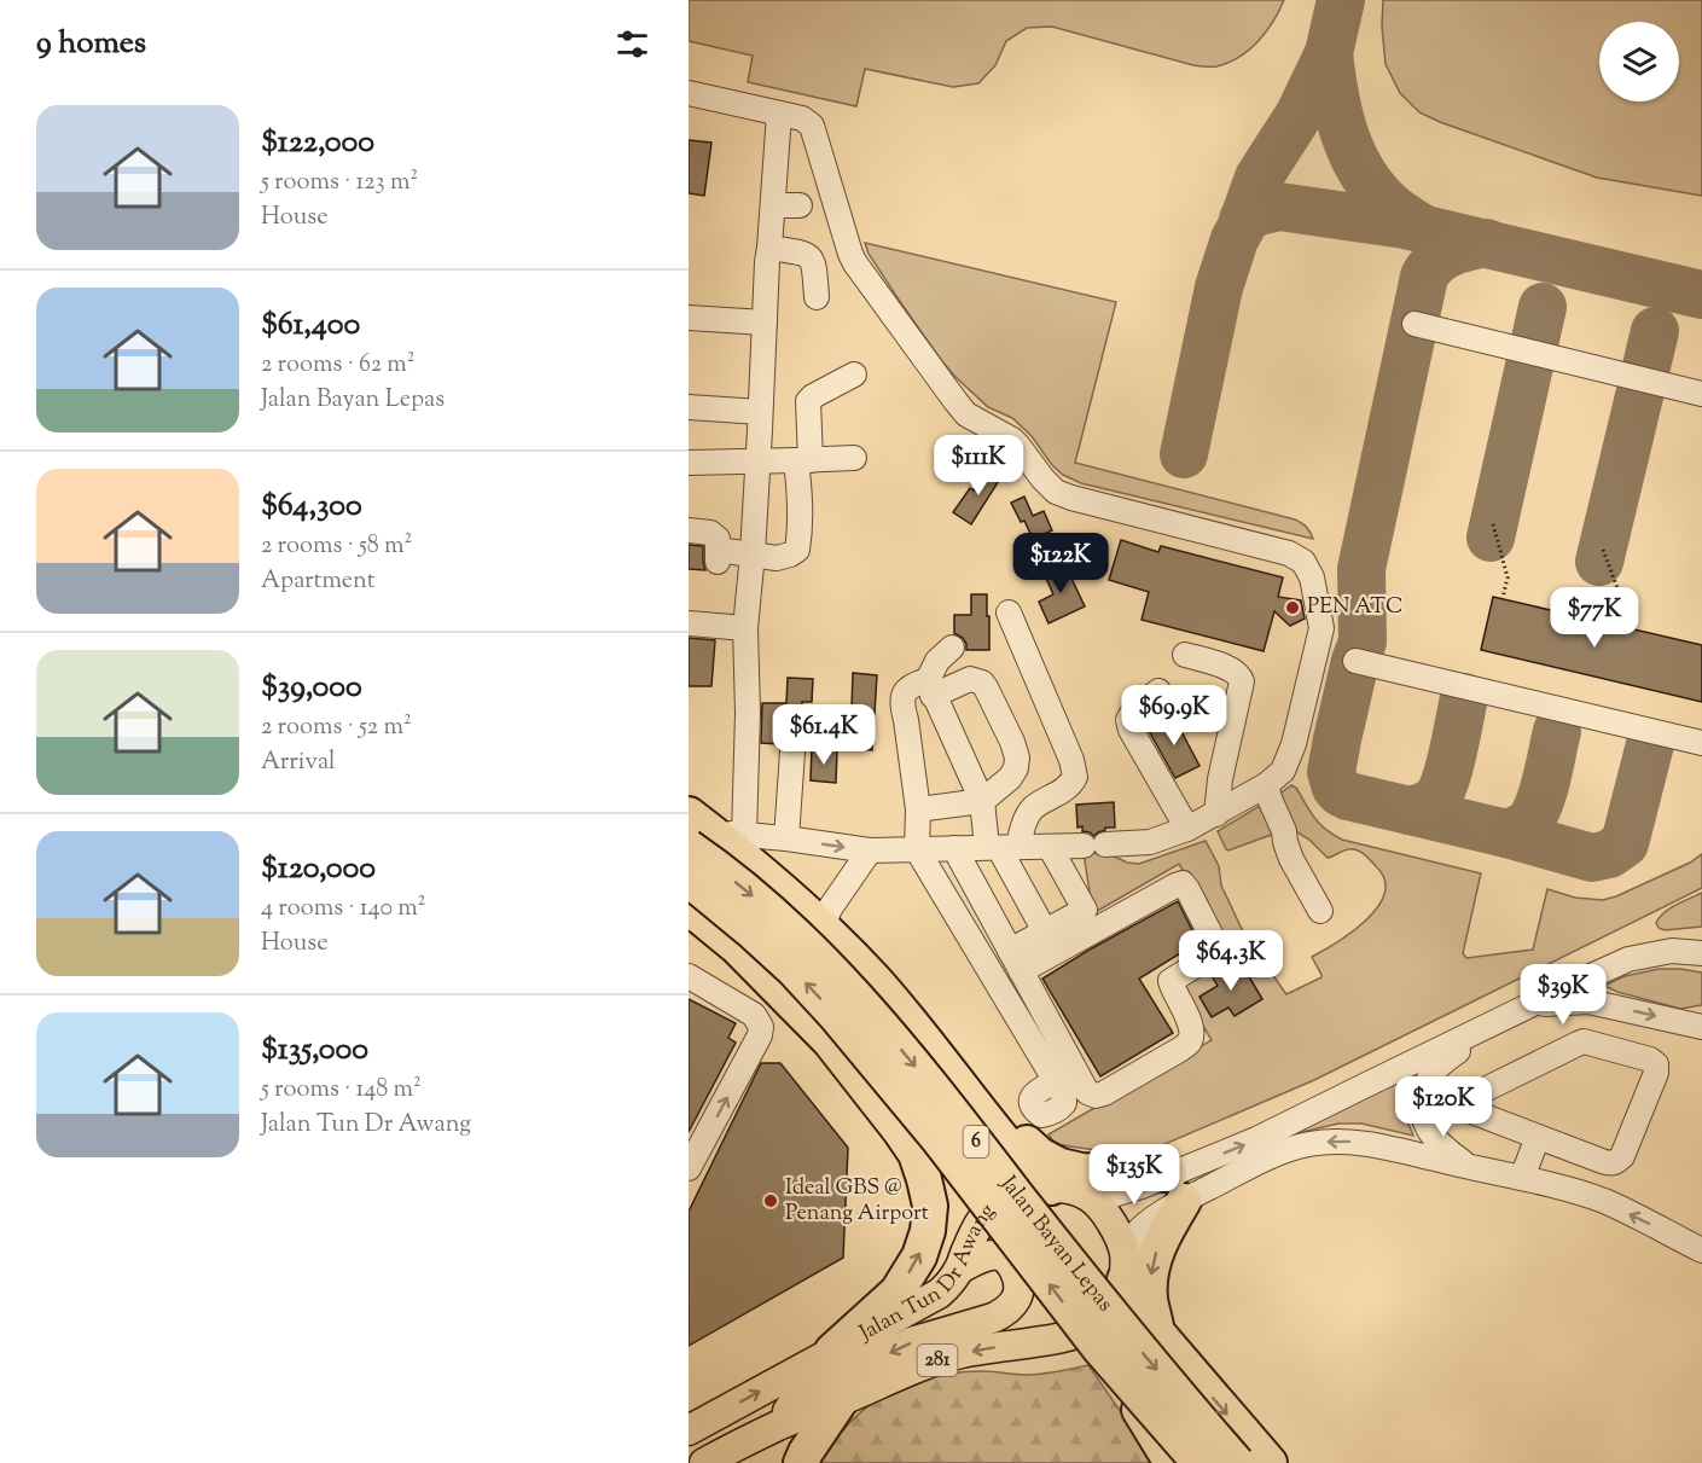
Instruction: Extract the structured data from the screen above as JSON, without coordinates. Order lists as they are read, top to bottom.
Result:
{
  "streets": {
    "highway": ["6", "Jalan Bayan Lepas"],
    "main road": ["Jalan Tun Dr Awang", "281"]
  },
  "places": ["PEN ATC", "Ideal GBS @ Penang Airport"],
  "page": {
    "heading": "9 homes",
    "list": [
      {
        "name": "$122,000",
        "note": "5 rooms · 123 m² · House"
      },
      {
        "name": "$61,400",
        "note": "2 rooms · 62 m² · Jalan Bayan Lepas"
      },
      {
        "name": "$64,300",
        "note": "2 rooms · 58 m² · Apartment"
      },
      {
        "name": "$39,000",
        "note": "2 rooms · 52 m² · Arrival"
      },
      {
        "name": "$120,000",
        "note": "4 rooms · 140 m² · House"
      },
      {
        "name": "$135,000",
        "note": "5 rooms · 148 m² · Jalan Tun Dr Awang"
      }
    ],
    "price": [
      "$111K",
      "$122K",
      "$77K",
      "$69.9K",
      "$61.4K",
      "$64.3K",
      "$39K",
      "$120K",
      "$135K"
    ]
  }
}
